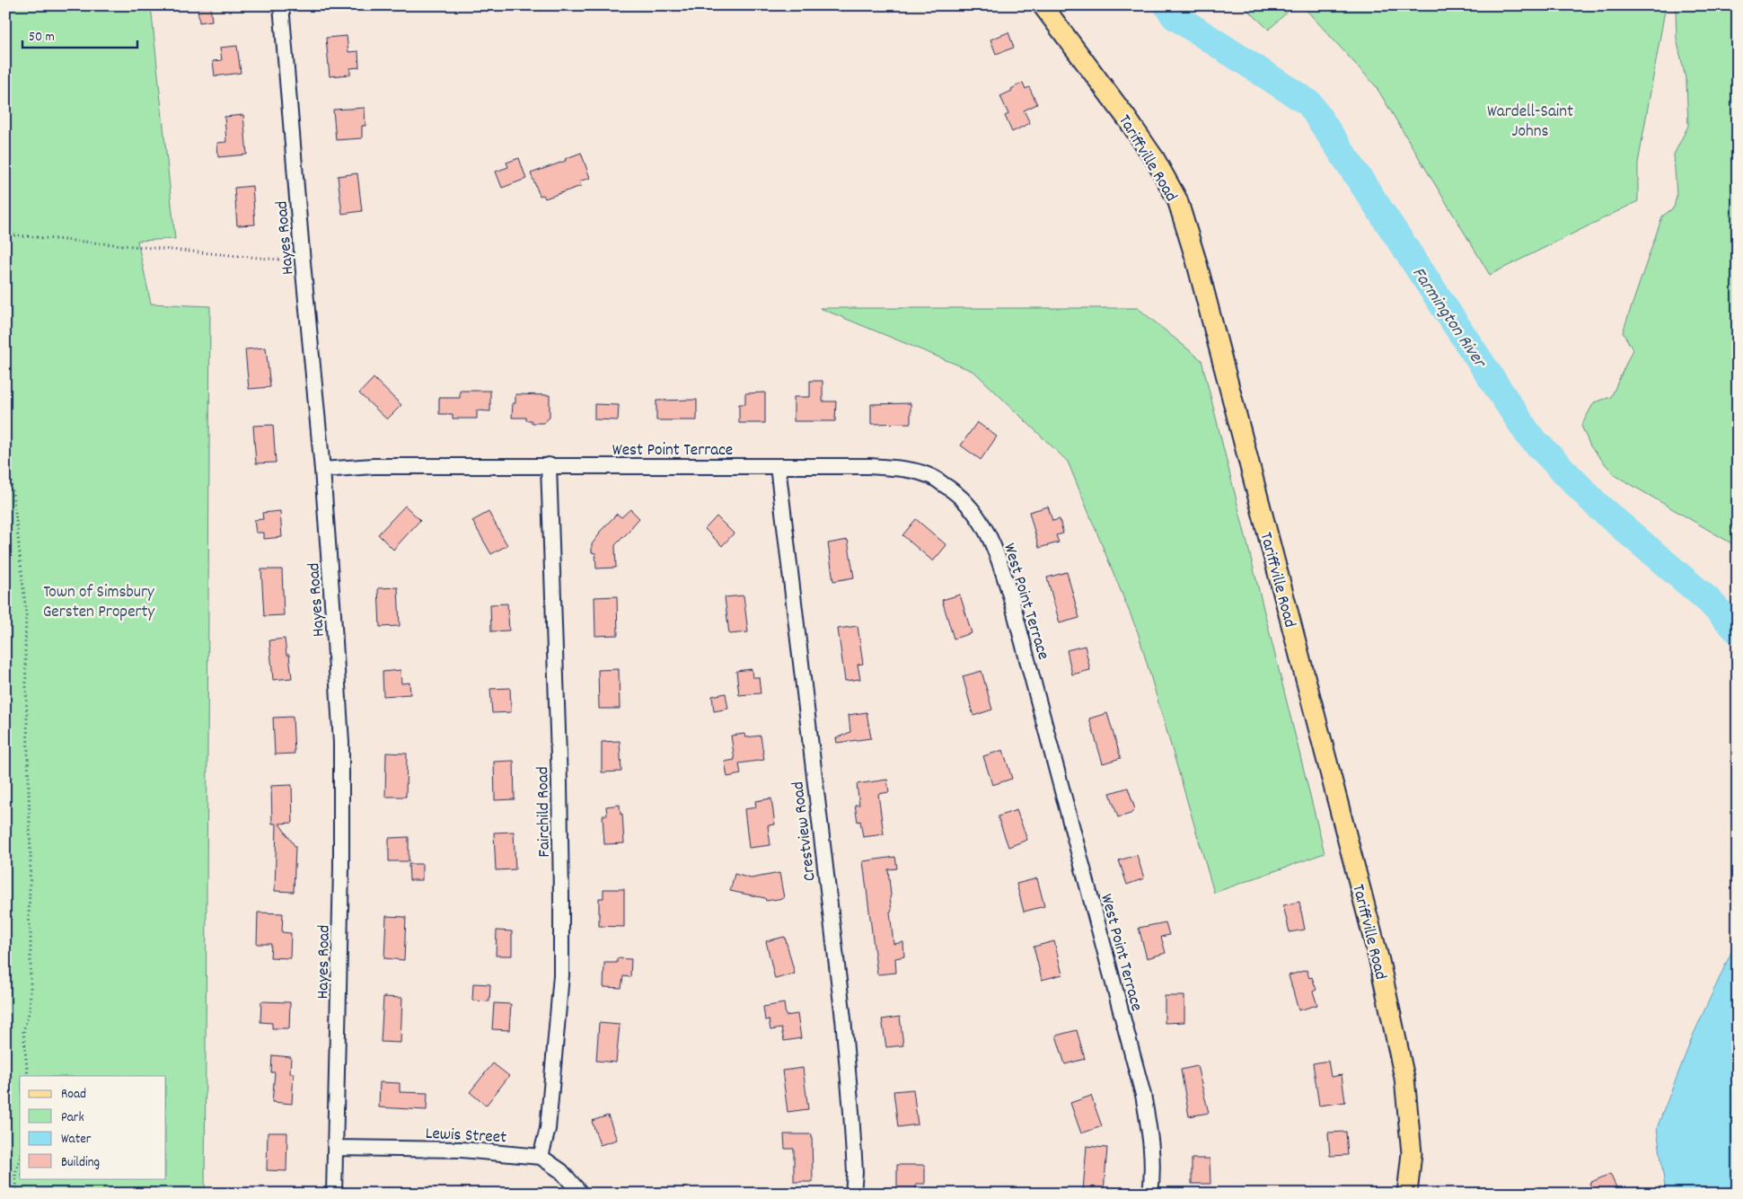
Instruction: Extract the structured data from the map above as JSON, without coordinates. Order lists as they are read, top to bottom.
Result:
{
  "streets": {
    "main road": ["Tariffville Road"],
    "street": [
      "Hayes Road",
      "West Point Terrace",
      "Fairchild Road",
      "Crestview Road",
      "Lewis Street"
    ]
  },
  "crossings": [
    ["Hayes Road", "West Point Terrace"],
    ["Hayes Road", "Lewis Street"],
    ["West Point Terrace", "Fairchild Road"],
    ["West Point Terrace", "Crestview Road"],
    ["Fairchild Road", "Lewis Street"]
  ],
  "water": ["Farmington River"],
  "parks": ["Wardell-Saint Johns", "Town of Simsbury Gersten Property"],
  "legend": [
    "Road",
    "Park",
    "Water",
    "Building"
  ],
  "scale_bar": "50 m"
}
